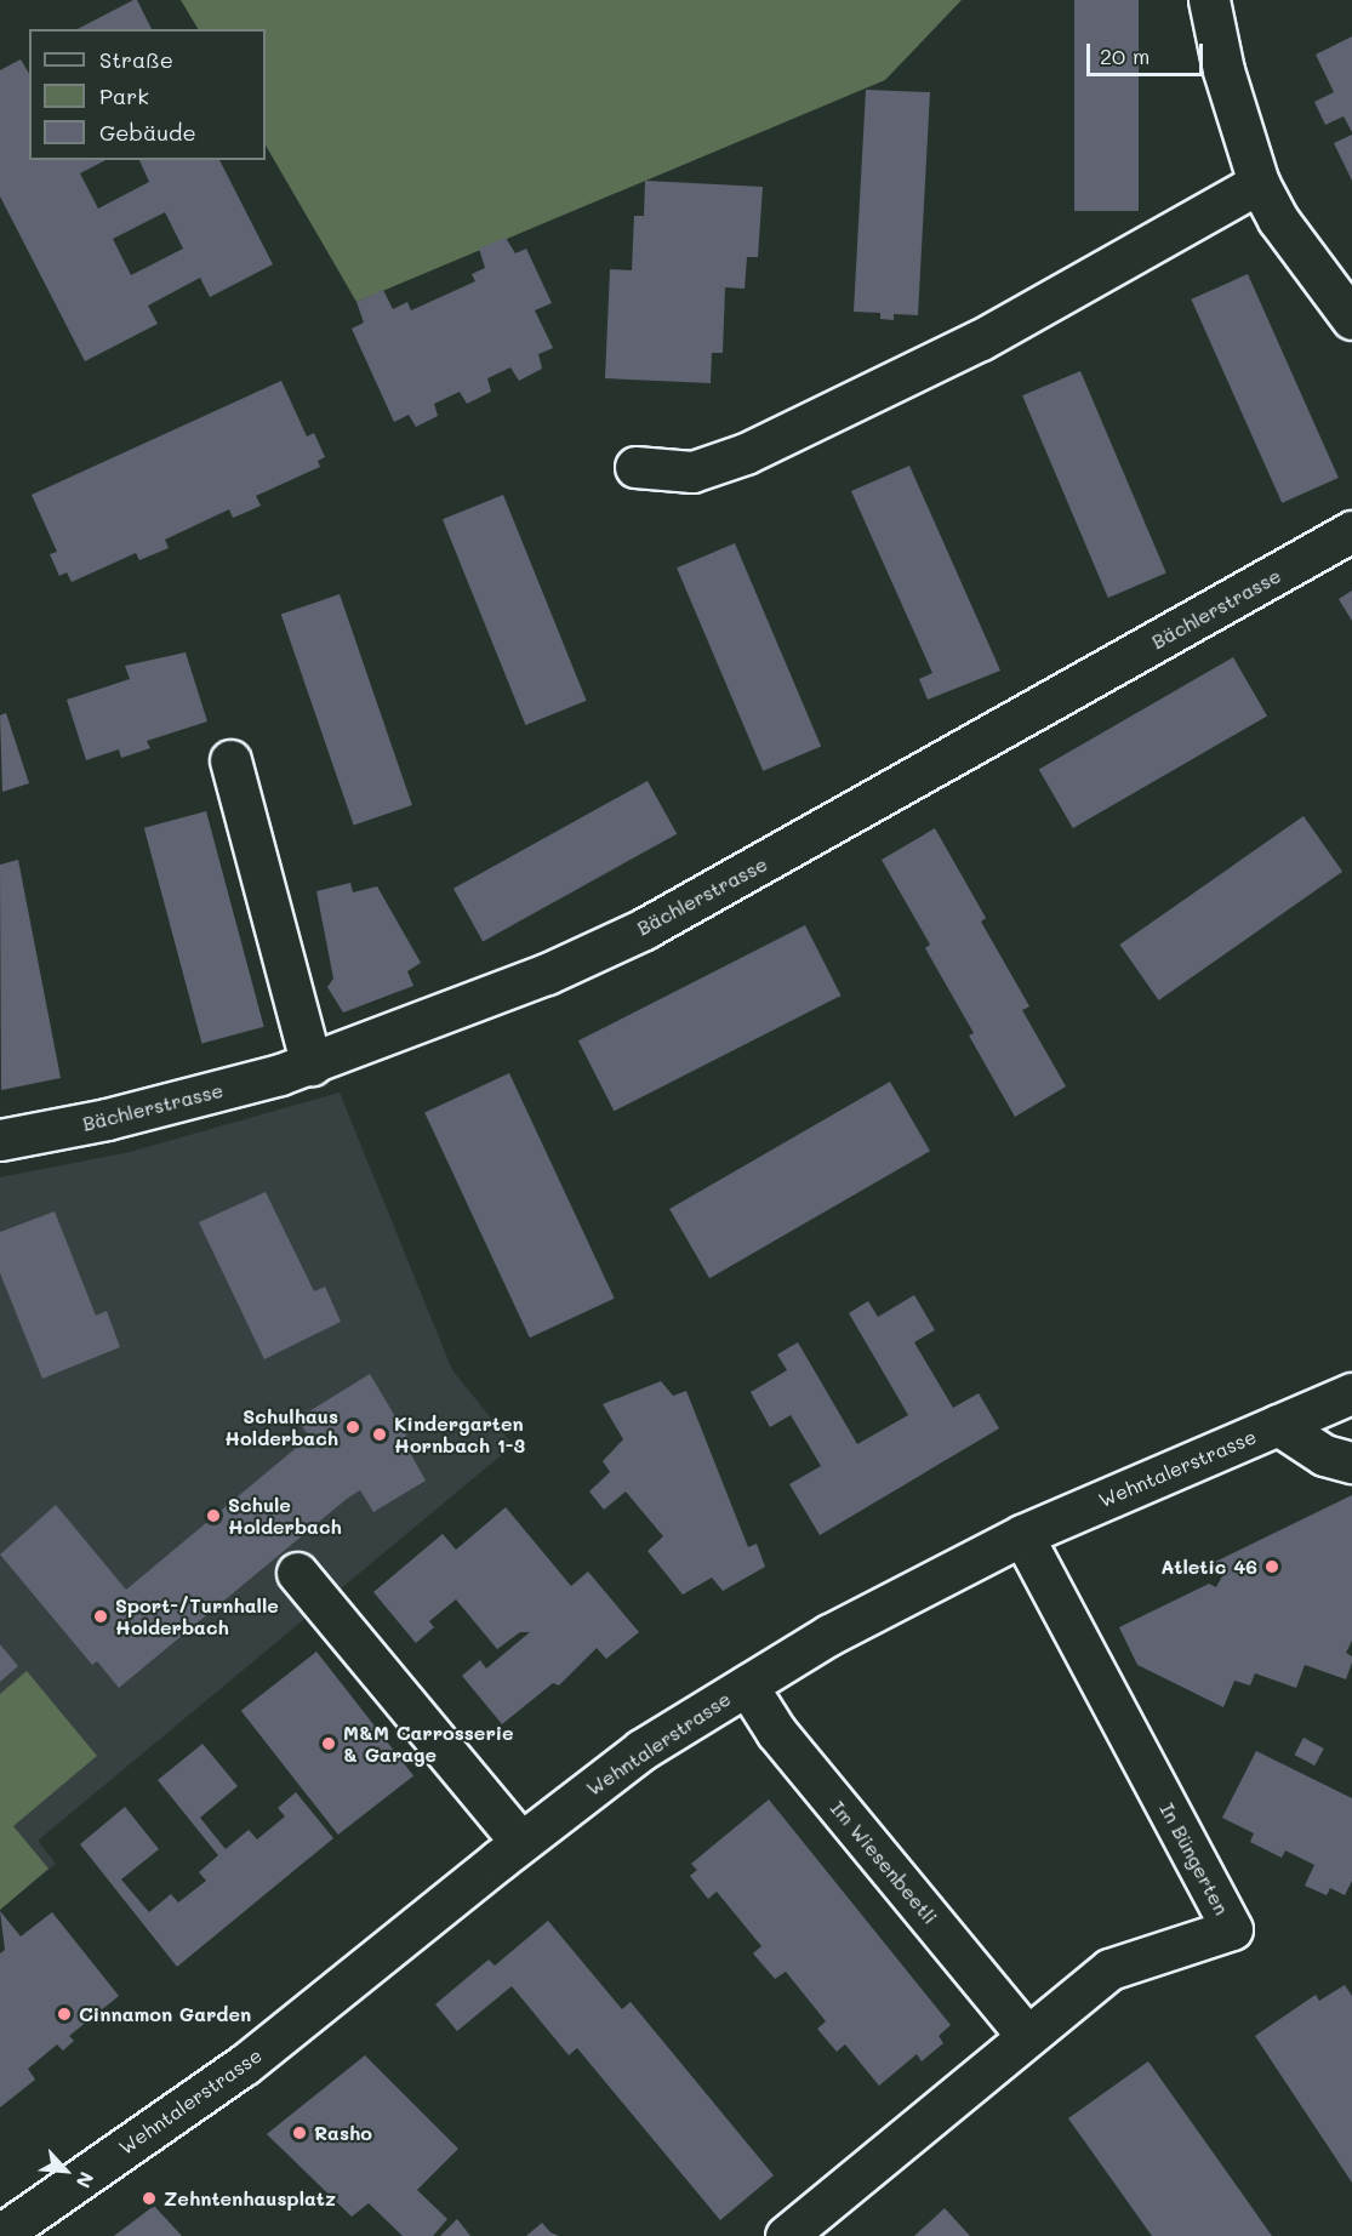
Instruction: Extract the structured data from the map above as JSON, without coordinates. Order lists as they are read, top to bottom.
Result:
{
  "streets": {
    "street": [
      "Bächlerstrasse",
      "Wehntalerstrasse",
      "In Büngerten",
      "Im Wiesenbeetli"
    ]
  },
  "crossings": [
    ["Wehntalerstrasse", "In Büngerten"],
    ["Wehntalerstrasse", "Im Wiesenbeetli"],
    ["In Büngerten", "Im Wiesenbeetli"]
  ],
  "places": [
    "Schulhaus Holderbach",
    "Kindergarten Hornbach 1-3",
    "Schule Holderbach",
    "Atletic 46",
    "Sport-/Turnhalle Holderbach",
    "M&M Carrosserie & Garage",
    "Cinnamon Garden",
    "Rasho",
    "Zehntenhausplatz"
  ],
  "legend": ["Straße", "Park", "Gebäude"],
  "scale_bar": "20 m",
  "north": "bottom right"
}
